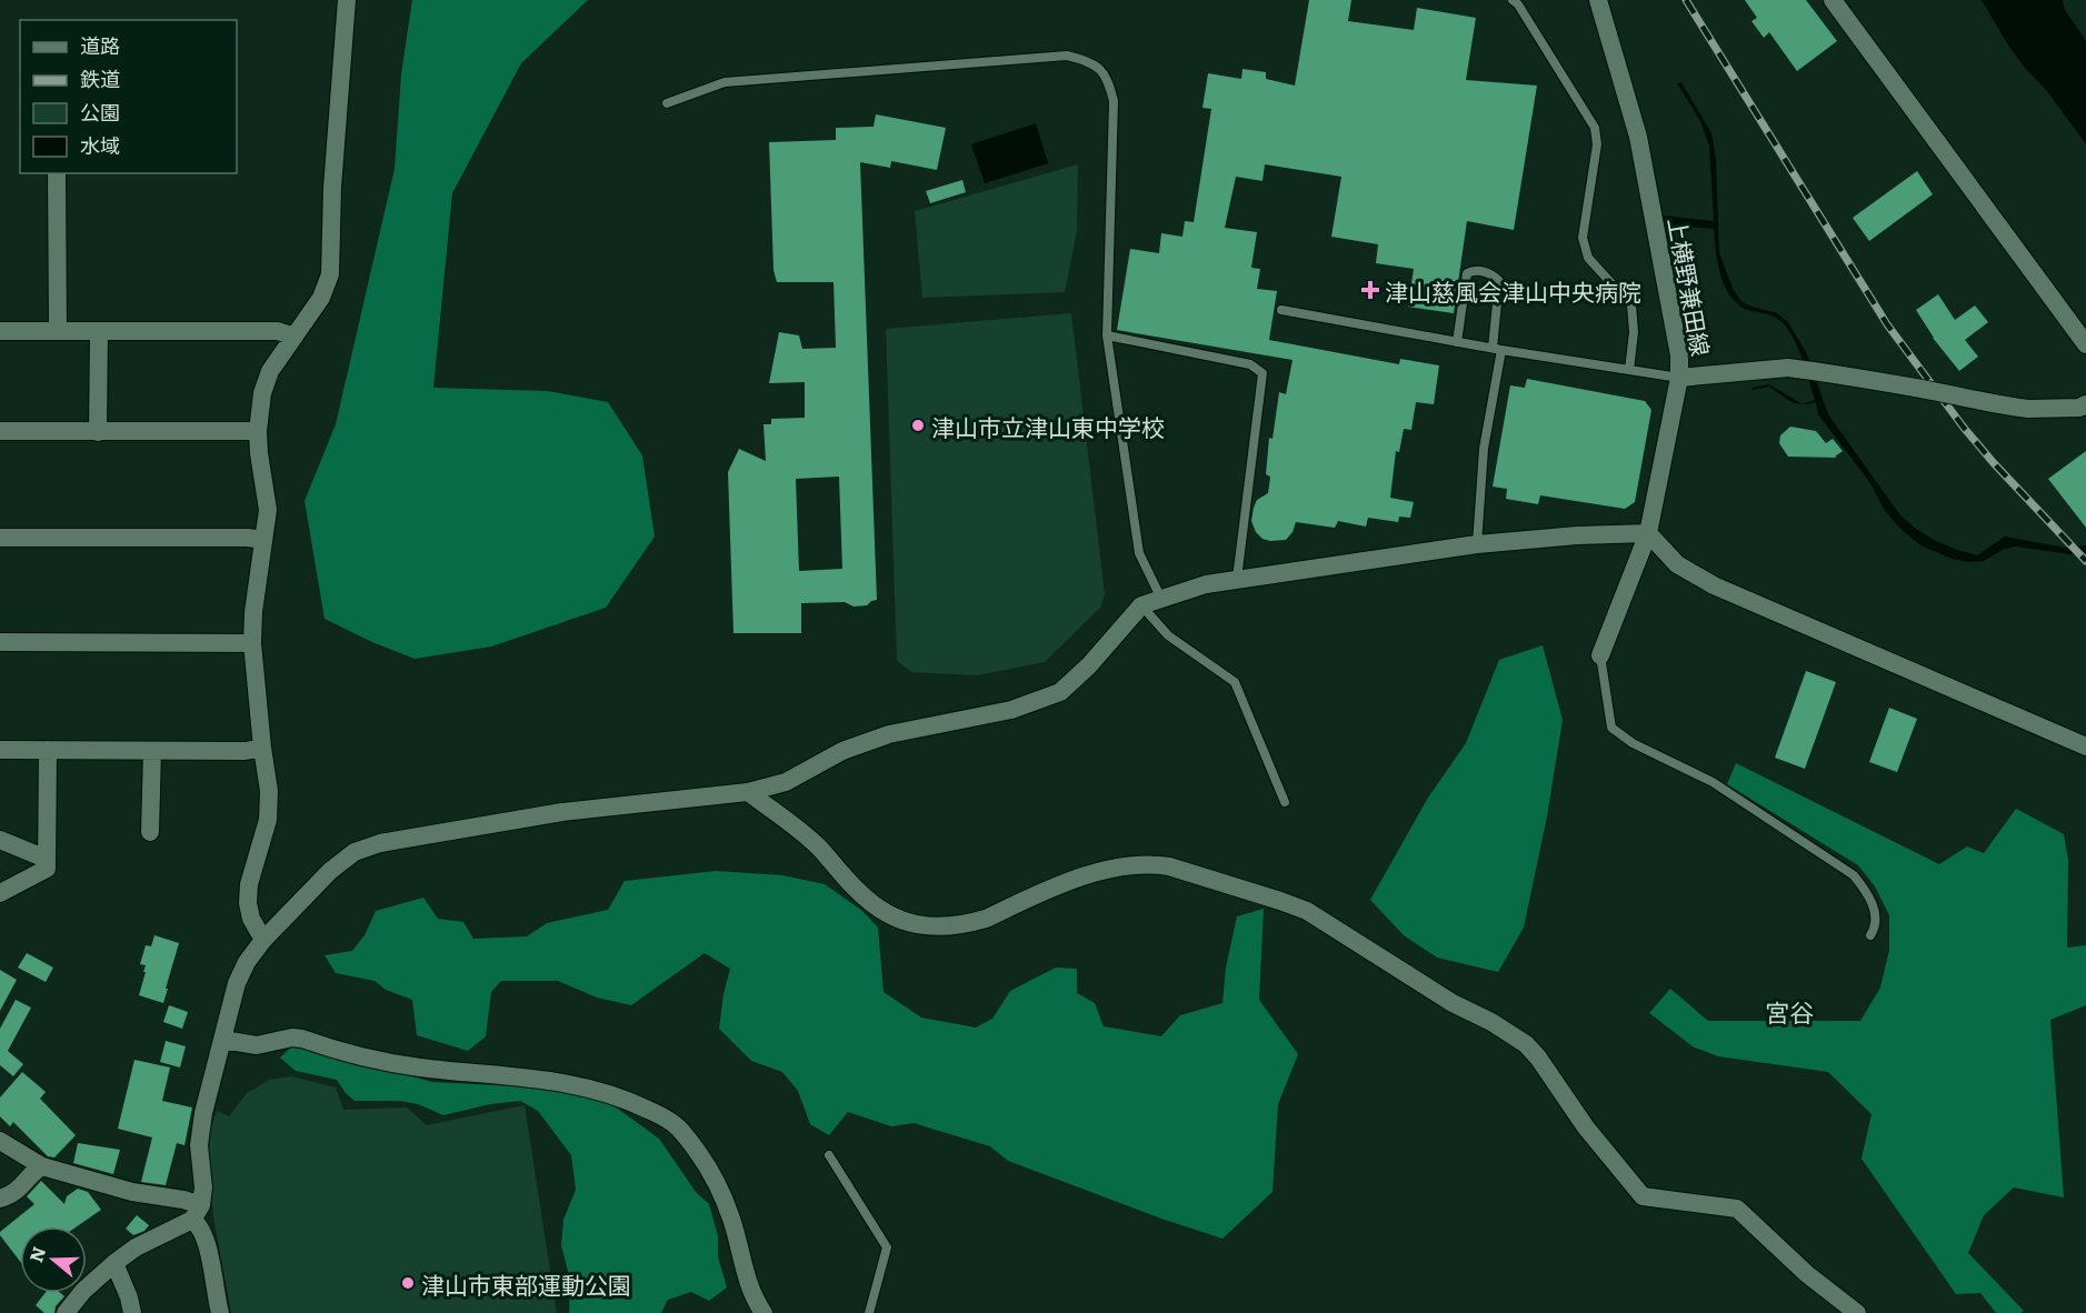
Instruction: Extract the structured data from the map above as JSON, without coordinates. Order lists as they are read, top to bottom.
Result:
{
  "streets": {
    "street": ["上横野兼田線"]
  },
  "districts": ["宮谷"],
  "places": {
    "health": ["津山慈風会津山中央病院"],
    "other": ["津山市立津山東中学校", "津山市東部運動公園"]
  },
  "legend": [
    "道路",
    "鉄道",
    "公園",
    "水域"
  ],
  "north": "left"
}
